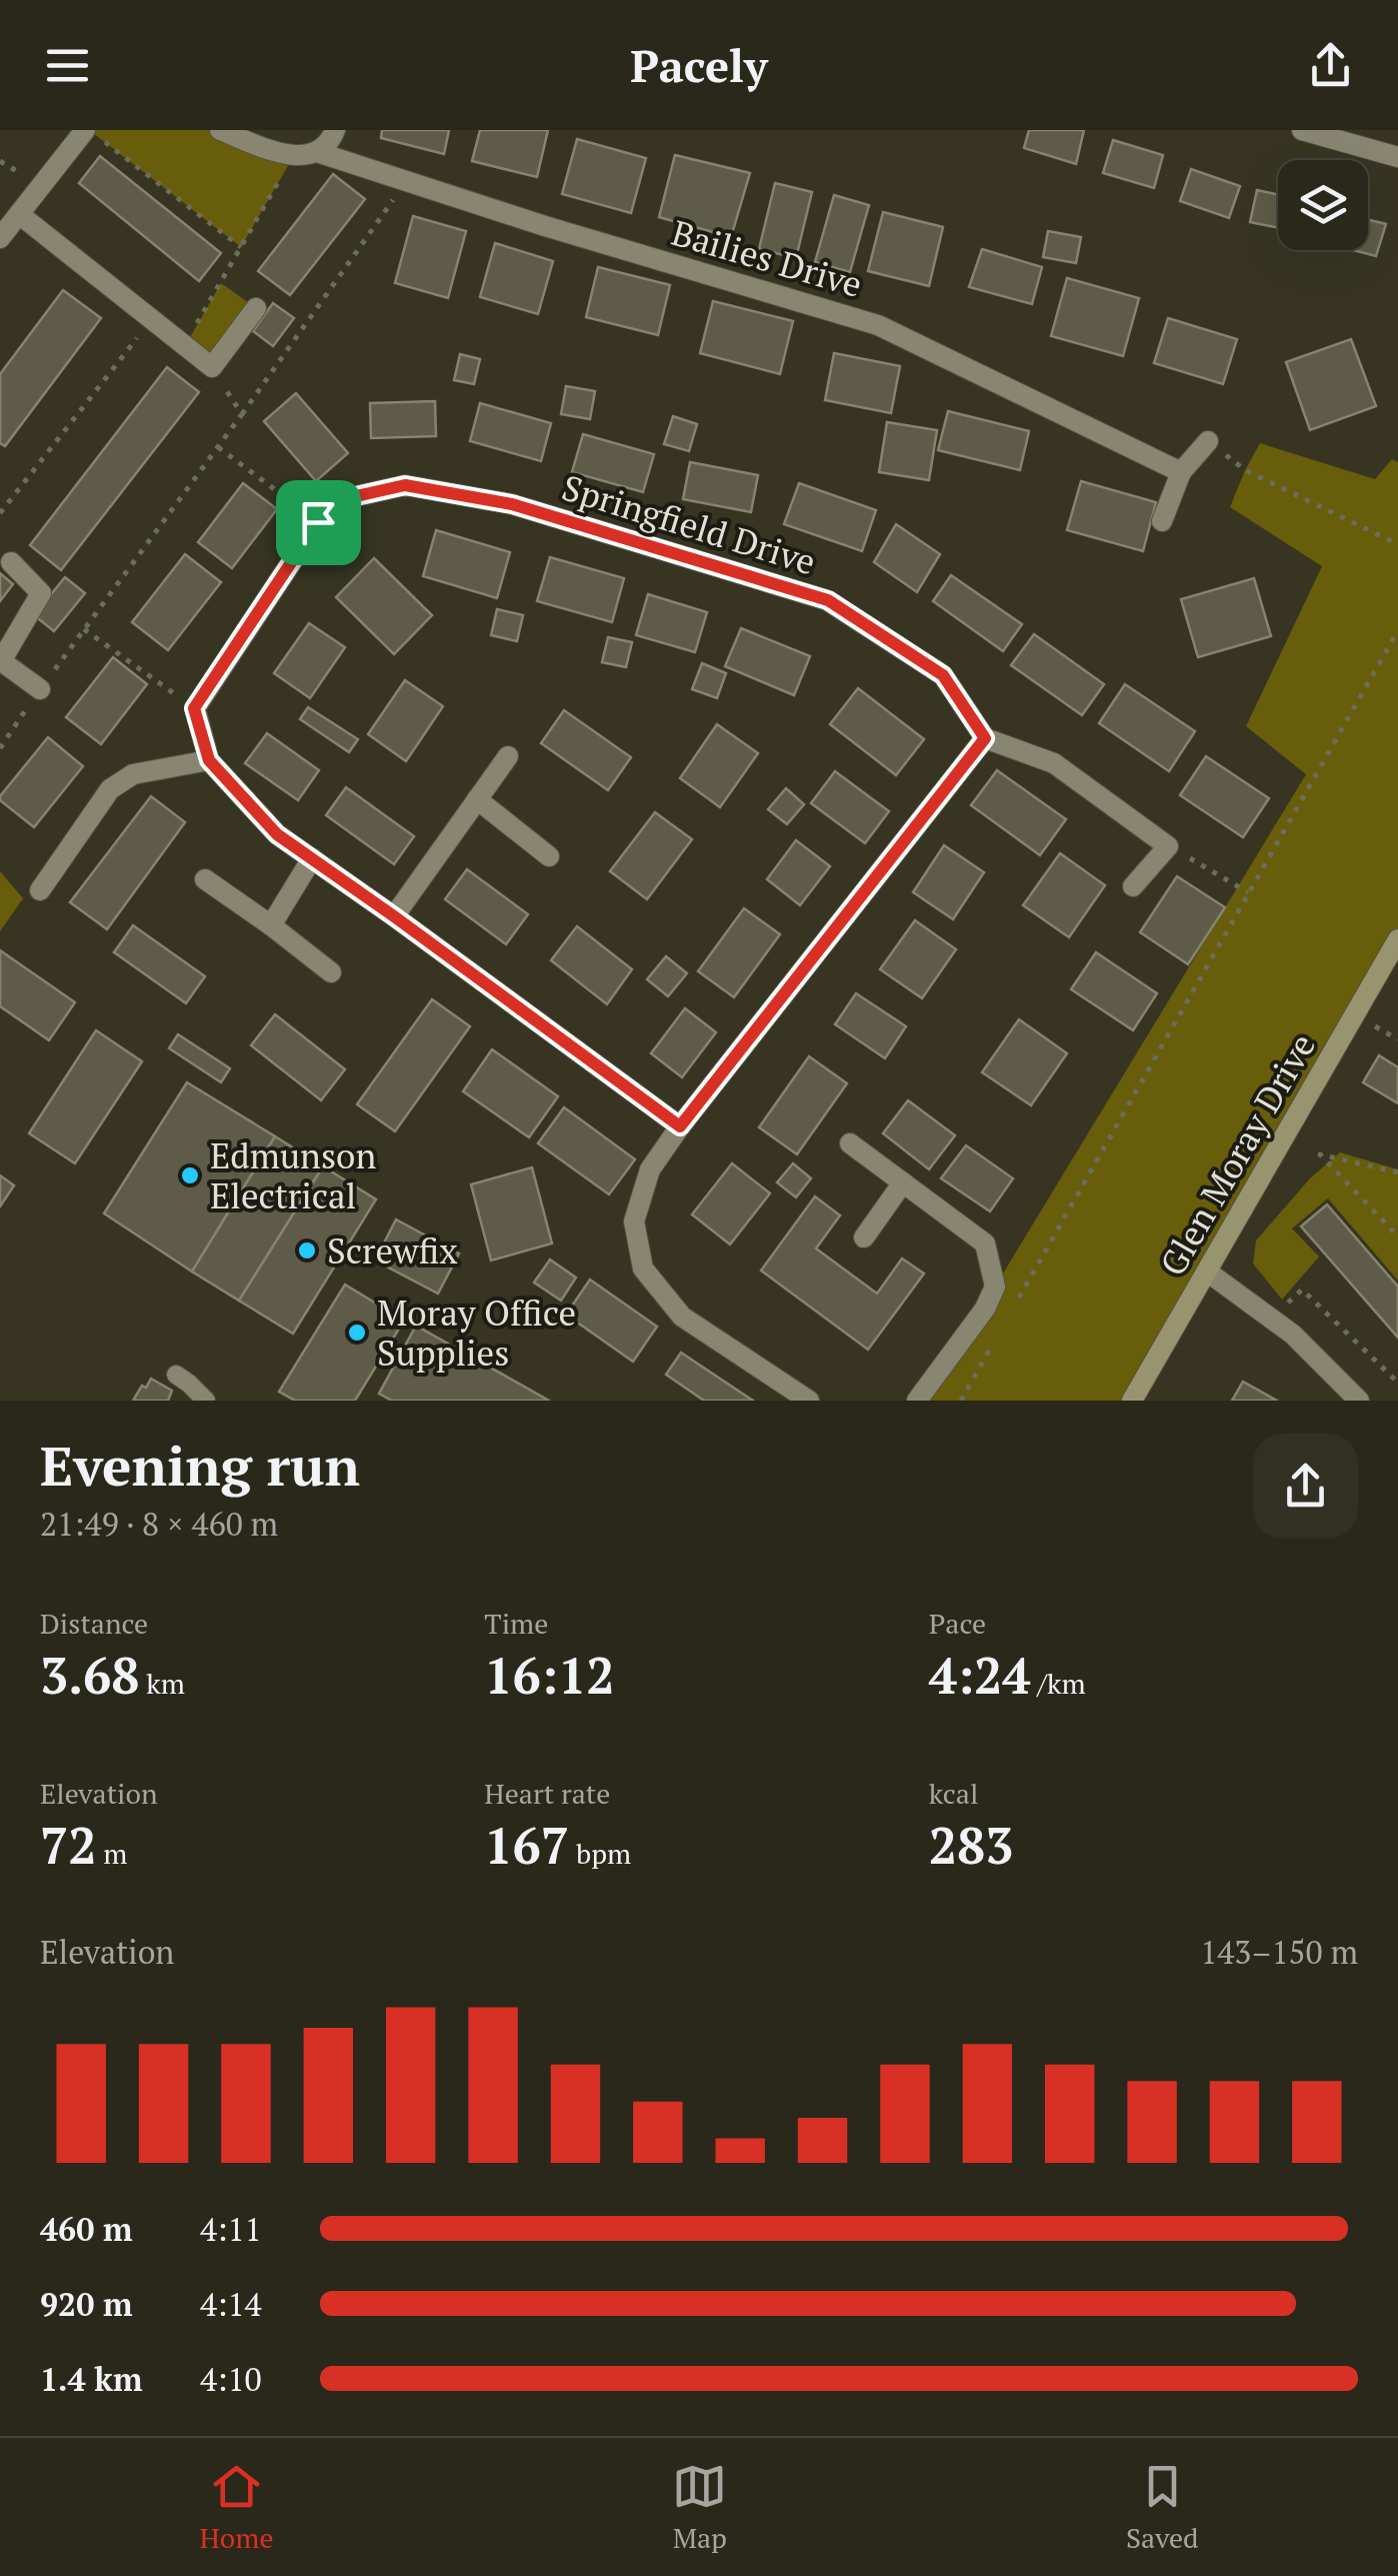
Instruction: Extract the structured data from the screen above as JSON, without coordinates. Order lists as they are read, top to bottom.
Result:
{
  "streets": {
    "street": ["Bailies Drive", "Springfield Drive", "Glen Moray Drive"]
  },
  "places": ["Edmunson Electrical", "Screwfix", "Moray Office Supplies"],
  "page": {
    "header": "Pacely",
    "heading": ["Evening run", "21:49 · 8 × 460 m"],
    "stats": [
      ["Distance", "3.68 km"],
      ["Time", "16:12"],
      ["Pace", "4:24 /km"],
      ["Elevation", "72 m"],
      ["Heart rate", "167 bpm"],
      ["kcal", "283"]
    ],
    "chart": ["Elevation", "143–150 m"],
    "list": [
      {
        "name": "460 m",
        "note": "4:11"
      },
      {
        "name": "920 m",
        "note": "4:14"
      },
      {
        "name": "1.4 km",
        "note": "4:10"
      }
    ],
    "tabs": ["Home", "Map", "Saved"]
  }
}
